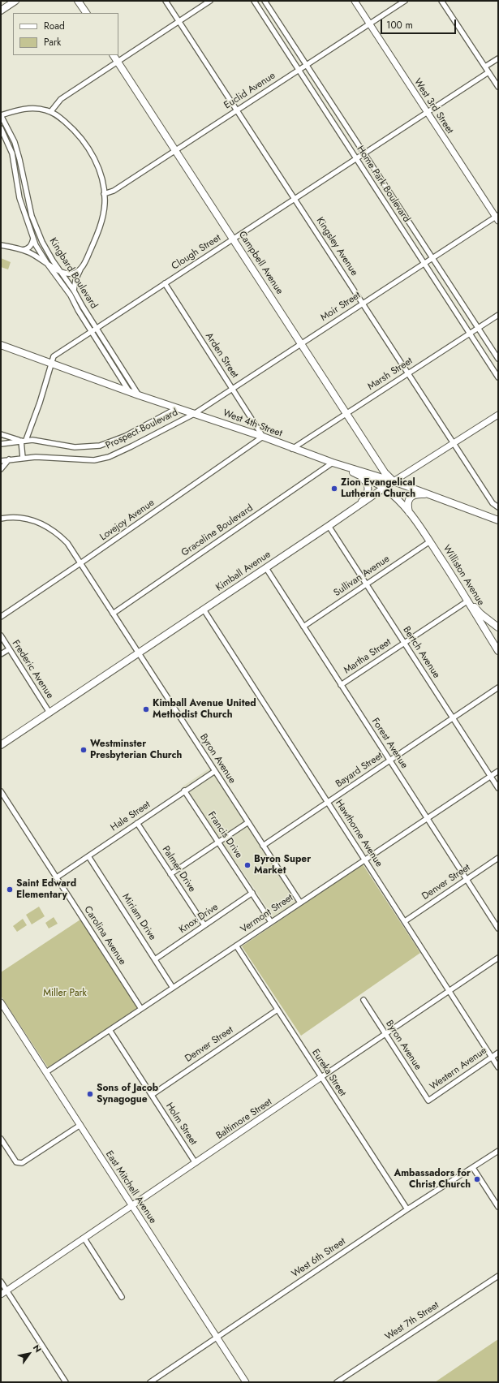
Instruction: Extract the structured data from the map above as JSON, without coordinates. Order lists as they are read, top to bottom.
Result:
{
  "streets": {
    "main road": [
      "Campbell Avenue",
      "West 4th Street",
      "Kimball Avenue",
      "Williston Avenue"
    ],
    "street": [
      "Euclid Avenue",
      "West 3rd Street",
      "Home Park Boulevard",
      "Kingsley Avenue",
      "Clough Street",
      "Kingbard Boulevard",
      "Moir Street",
      "Arden Street",
      "Marsh Street",
      "Prospect Boulevard",
      "Lovejoy Avenue",
      "Graceline Boulevard",
      "Sullivan Avenue",
      "Bertch Avenue",
      "Martha Street",
      "Frederic Avenue",
      "Forest Avenue",
      "Byron Avenue",
      "Bayard Street",
      "Hale Street",
      "Hawthorne Avenue",
      "Francis Drive",
      "Palmer Drive",
      "Denver Street",
      "Vermont Street",
      "Miriam Drive",
      "Knox Drive",
      "Carolina Avenue",
      "Western Avenue",
      "Eureka Street",
      "Baltimore Street",
      "Holm Street",
      "East Mitchell Avenue",
      "West 6th Street",
      "West 7th Street"
    ]
  },
  "crossings": [
    ["Euclid Avenue", "West 3rd Street"],
    ["Euclid Avenue", "Home Park Boulevard"],
    ["Euclid Avenue", "Kingsley Avenue"],
    ["Euclid Avenue", "Campbell Avenue"],
    ["West 3rd Street", "Clough Street"],
    ["West 3rd Street", "Moir Street"],
    ["Home Park Boulevard", "Clough Street"],
    ["Home Park Boulevard", "Moir Street"],
    ["Home Park Boulevard", "Marsh Street"],
    ["Kingsley Avenue", "Clough Street"],
    ["Kingsley Avenue", "Moir Street"],
    ["Kingsley Avenue", "Marsh Street"],
    ["Kingsley Avenue", "Kimball Avenue"],
    ["Clough Street", "Campbell Avenue"],
    ["Clough Street", "Kingbard Boulevard"],
    ["Clough Street", "Arden Street"],
    ["Clough Street", "West 4th Street"],
    ["Clough Street", "Prospect Boulevard"],
    ["Campbell Avenue", "Moir Street"],
    ["Campbell Avenue", "Marsh Street"],
    ["Campbell Avenue", "West 4th Street"],
    ["Campbell Avenue", "Kimball Avenue"],
    ["Kingbard Boulevard", "West 4th Street"],
    ["Moir Street", "Arden Street"],
    ["Moir Street", "West 4th Street"],
    ["Moir Street", "Prospect Boulevard"],
    ["Arden Street", "West 4th Street"],
    ["Arden Street", "Lovejoy Avenue"],
    ["Marsh Street", "West 4th Street"],
    ["West 4th Street", "Prospect Boulevard"],
    ["West 4th Street", "Lovejoy Avenue"],
    ["West 4th Street", "Graceline Boulevard"],
    ["West 4th Street", "Kimball Avenue"],
    ["West 4th Street", "Williston Avenue"],
    ["Lovejoy Avenue", "Byron Avenue"],
    ["Graceline Boulevard", "Williston Avenue"],
    ["Graceline Boulevard", "Byron Avenue"],
    ["Kimball Avenue", "Williston Avenue"],
    ["Kimball Avenue", "Bertch Avenue"],
    ["Kimball Avenue", "Frederic Avenue"],
    ["Kimball Avenue", "Forest Avenue"],
    ["Kimball Avenue", "Byron Avenue"],
    ["Kimball Avenue", "Hawthorne Avenue"],
    ["Williston Avenue", "Sullivan Avenue"],
    ["Williston Avenue", "Martha Street"],
    ["Sullivan Avenue", "Bertch Avenue"],
    ["Sullivan Avenue", "Forest Avenue"],
    ["Bertch Avenue", "Martha Street"],
    ["Bertch Avenue", "Bayard Street"],
    ["Bertch Avenue", "Vermont Street"],
    ["Martha Street", "Forest Avenue"],
    ["Forest Avenue", "Bayard Street"],
    ["Forest Avenue", "Denver Street"],
    ["Forest Avenue", "Vermont Street"],
    ["Byron Avenue", "Bayard Street"],
    ["Byron Avenue", "Hale Street"],
    ["Byron Avenue", "Vermont Street"],
    ["Byron Avenue", "Western Avenue"],
    ["Byron Avenue", "Baltimore Street"],
    ["Bayard Street", "Hawthorne Avenue"],
    ["Hale Street", "Francis Drive"],
    ["Hale Street", "Palmer Drive"],
    ["Hale Street", "Miriam Drive"],
    ["Hale Street", "Carolina Avenue"],
    ["Hawthorne Avenue", "Denver Street"],
    ["Hawthorne Avenue", "Vermont Street"],
    ["Hawthorne Avenue", "Western Avenue"],
    ["Hawthorne Avenue", "Baltimore Street"],
    ["Francis Drive", "Vermont Street"],
    ["Francis Drive", "Knox Drive"],
    ["Palmer Drive", "Knox Drive"],
    ["Denver Street", "Eureka Street"],
    ["Denver Street", "Holm Street"],
    ["Vermont Street", "Miriam Drive"],
    ["Vermont Street", "Carolina Avenue"],
    ["Vermont Street", "Eureka Street"],
    ["Vermont Street", "Holm Street"],
    ["Vermont Street", "East Mitchell Avenue"],
    ["Miriam Drive", "Knox Drive"],
    ["Eureka Street", "Baltimore Street"],
    ["Eureka Street", "West 6th Street"],
    ["Baltimore Street", "Holm Street"],
    ["Baltimore Street", "East Mitchell Avenue"],
    ["East Mitchell Avenue", "West 6th Street"]
  ],
  "parks": ["Miller Park"],
  "places": [
    "Zion Evangelical Lutheran Church",
    "Kimball Avenue United Methodist Church",
    "Westminster Presbyterian Church",
    "Byron Super Market",
    "Saint Edward Elementary",
    "Sons of Jacob Synagogue",
    "Ambassadors for Christ Church"
  ],
  "legend": ["Road", "Park"],
  "scale_bar": "100 m",
  "north": "top right"
}
